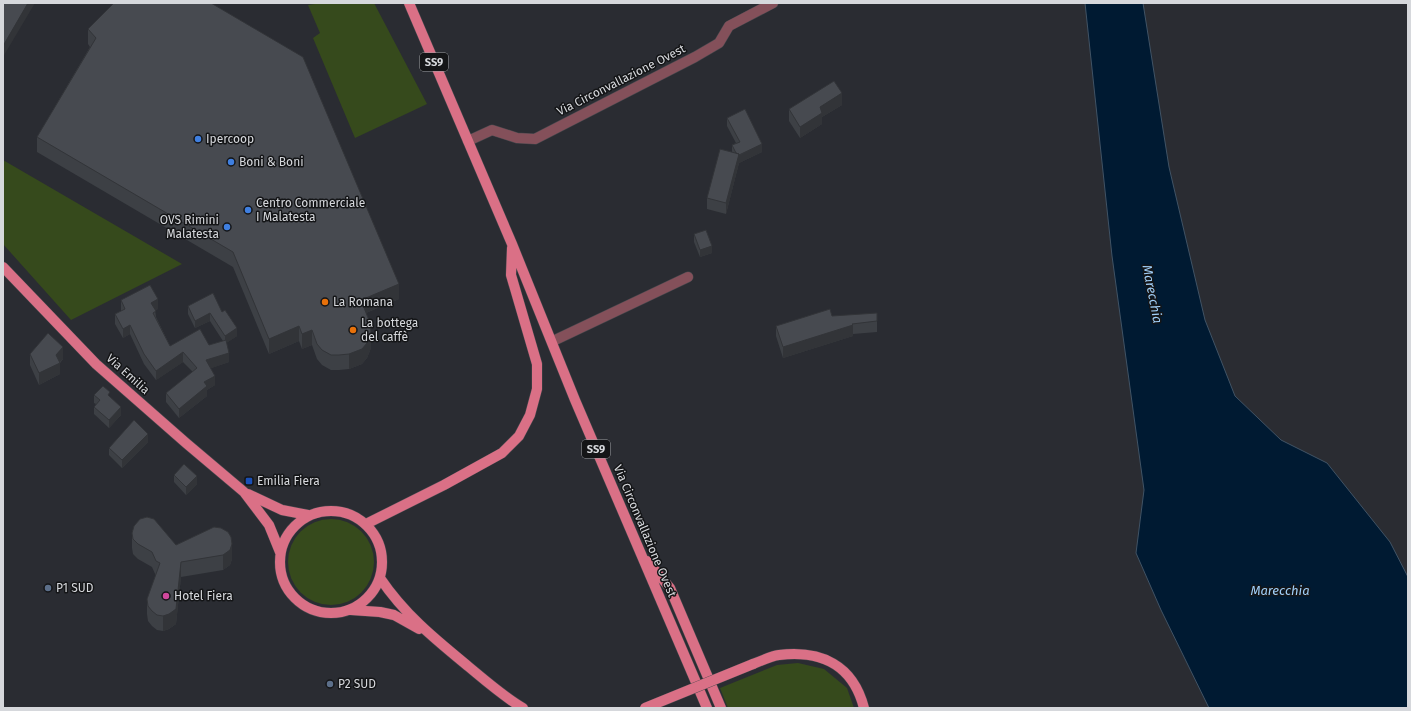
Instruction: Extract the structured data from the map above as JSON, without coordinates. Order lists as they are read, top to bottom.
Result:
{
  "streets": {
    "main road": ["SS9", "Via Circonvallazione Ovest", "Via Emilia"]
  },
  "water": ["Marecchia"],
  "places": {
    "other": [
      "Ipercoop",
      "Boni & Boni",
      "Centro Commerciale I Malatesta",
      "OVS Rimini Malatesta",
      "La Romana",
      "La bottega del caffè",
      "P1 SUD",
      "Hotel Fiera",
      "P2 SUD"
    ],
    "transit": ["Emilia Fiera"]
  }
}
